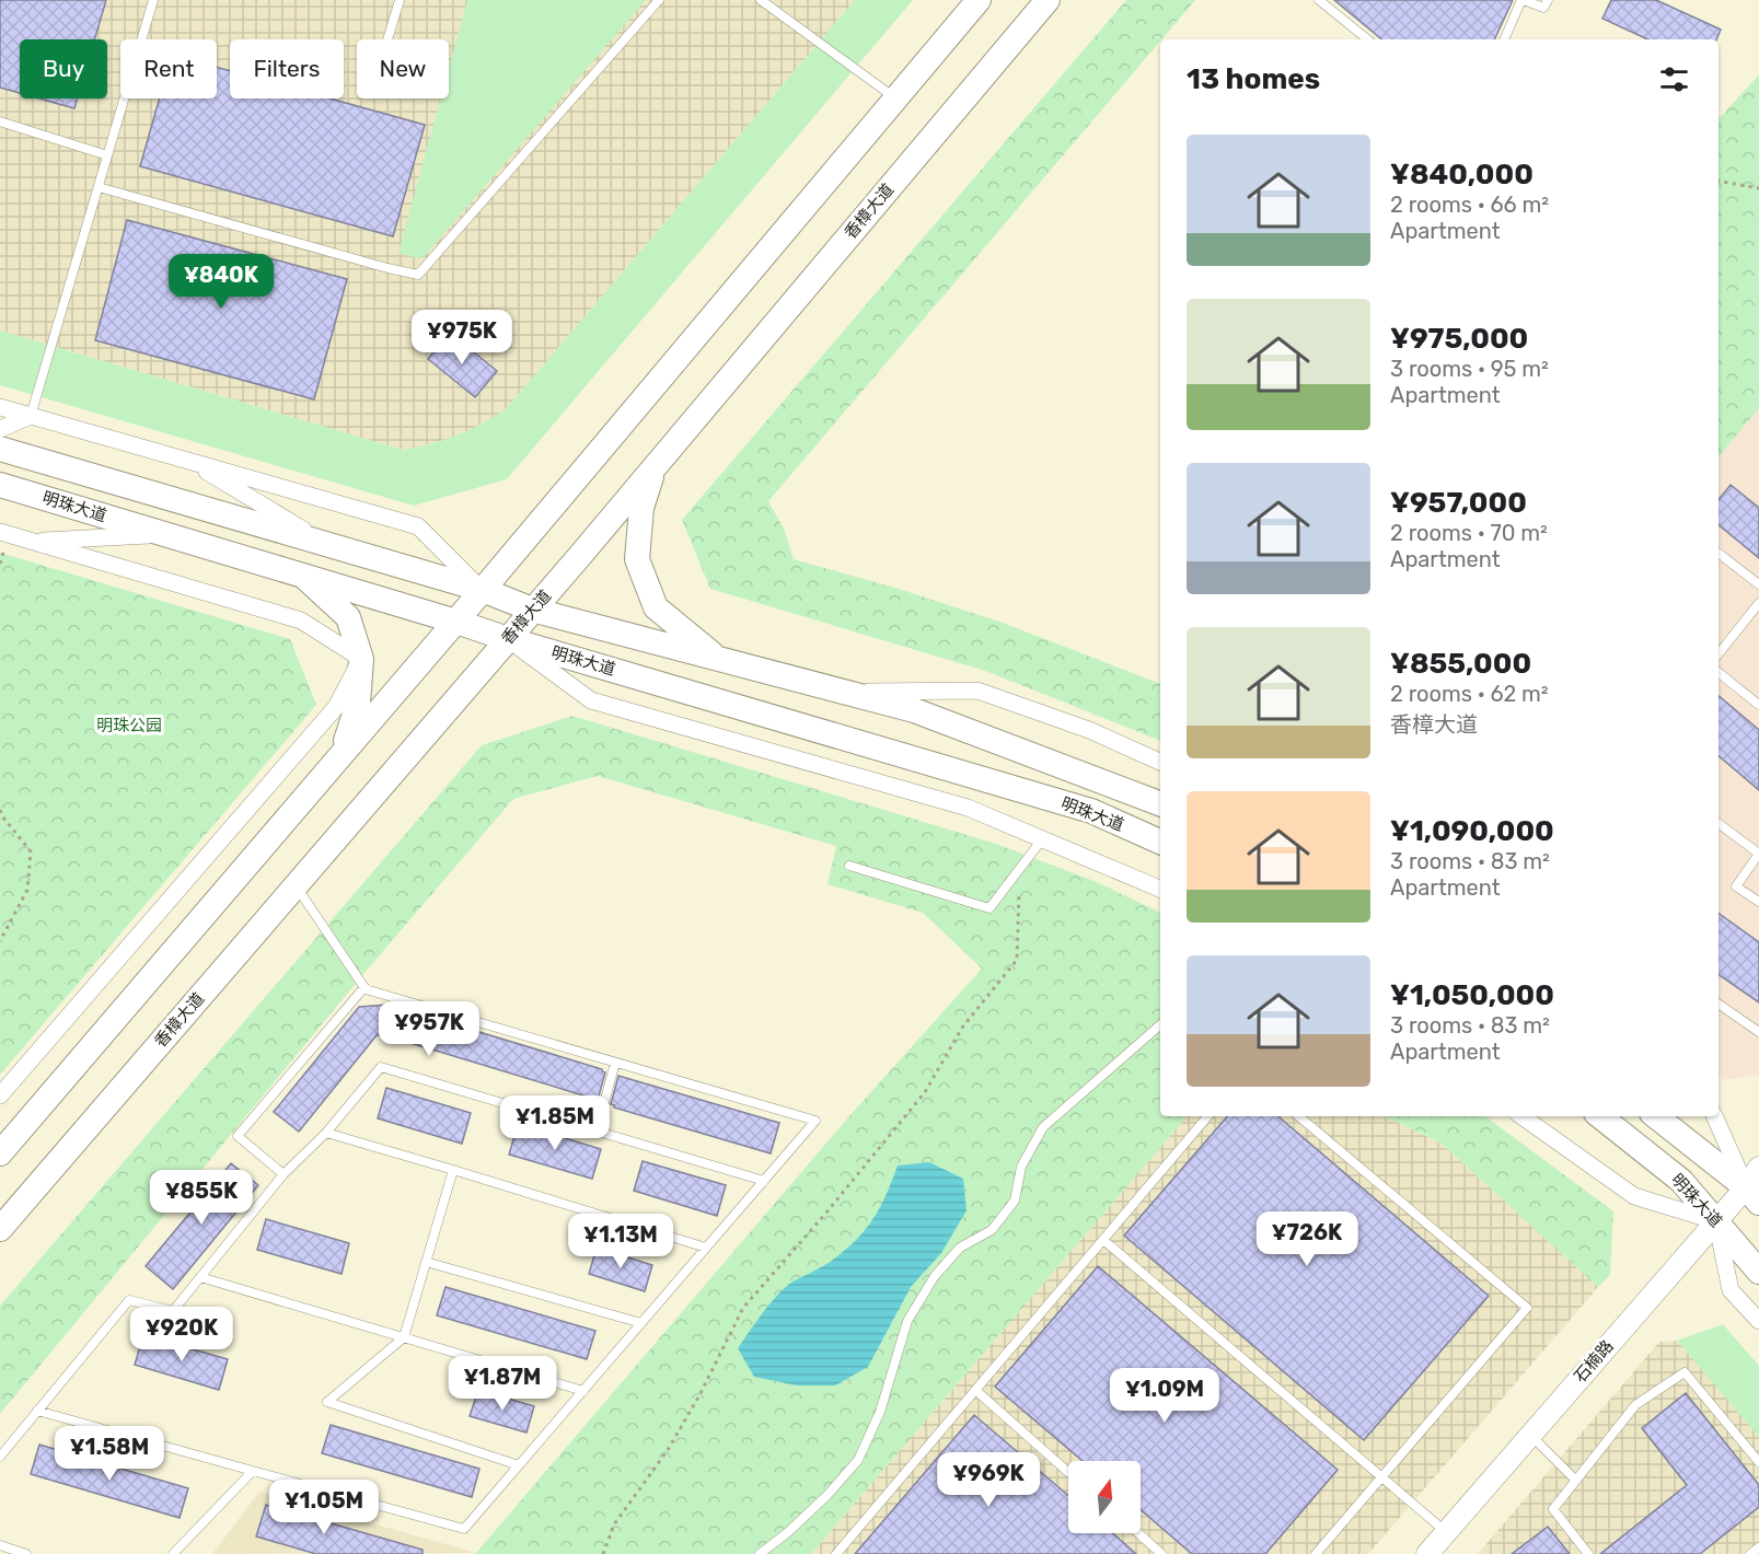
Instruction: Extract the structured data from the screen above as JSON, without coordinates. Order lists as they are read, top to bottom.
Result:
{
  "streets": {
    "main road": ["香樟大道", "明珠大道"],
    "street": ["石楠路"]
  },
  "crossings": [
    ["香樟大道", "明珠大道"],
    ["明珠大道", "石楠路"]
  ],
  "parks": ["明珠公园"],
  "north": "top",
  "page": {
    "chip": [
      "Buy",
      "Rent",
      "Filters",
      "New"
    ],
    "heading": "13 homes",
    "list": [
      {
        "name": "¥840,000",
        "note": "2 rooms · 66 m² · Apartment"
      },
      {
        "name": "¥975,000",
        "note": "3 rooms · 95 m² · Apartment"
      },
      {
        "name": "¥957,000",
        "note": "2 rooms · 70 m² · Apartment"
      },
      {
        "name": "¥855,000",
        "note": "2 rooms · 62 m² · 香樟大道"
      },
      {
        "name": "¥1,090,000",
        "note": "3 rooms · 83 m² · Apartment"
      },
      {
        "name": "¥1,050,000",
        "note": "3 rooms · 83 m² · Apartment"
      }
    ],
    "price": [
      "¥840K",
      "¥975K",
      "¥957K",
      "¥1.85M",
      "¥855K",
      "¥726K",
      "¥1.13M",
      "¥920K",
      "¥1.87M",
      "¥1.09M",
      "¥1.58M",
      "¥969K",
      "¥1.05M"
    ]
  }
}
